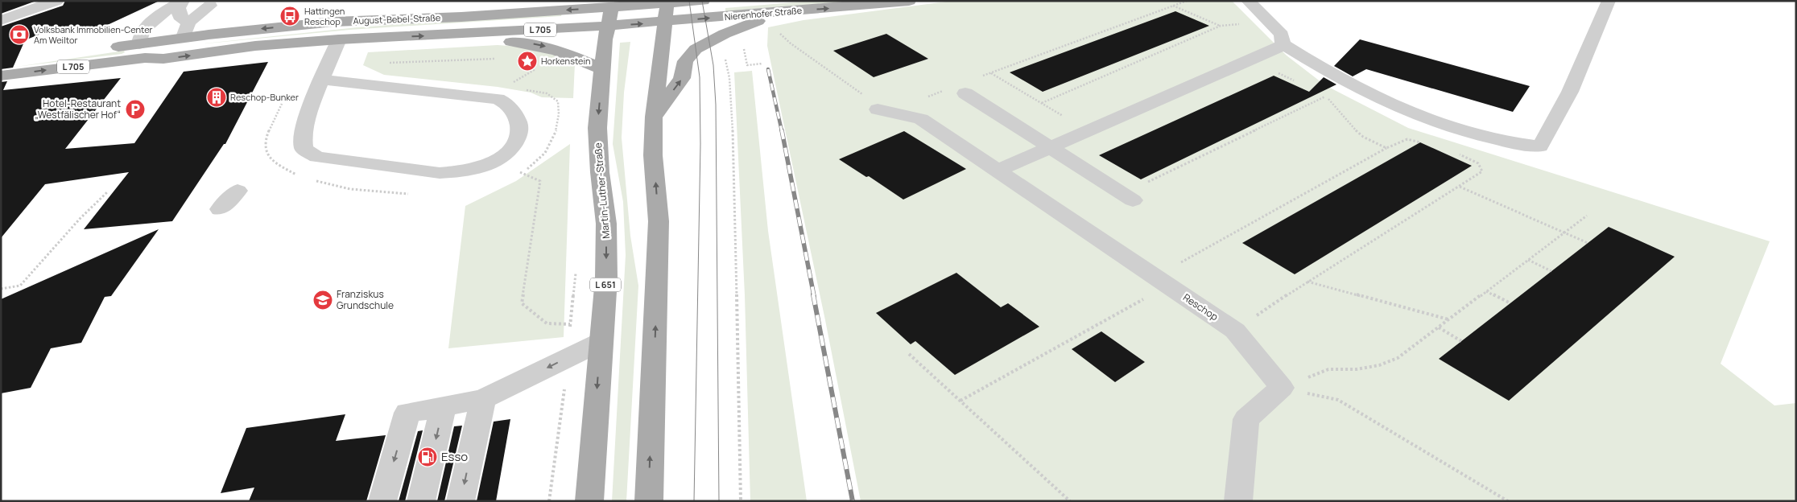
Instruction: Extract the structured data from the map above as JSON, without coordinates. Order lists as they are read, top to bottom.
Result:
{
  "streets": {
    "main road": [
      "Nierenhofer Straße",
      "August-Bebel-Straße",
      "L 705",
      "Martin-Luther-Straße",
      "L 651"
    ],
    "street": ["Reschop"]
  },
  "crossings": [
    ["Nierenhofer Straße", "L 705"],
    ["August-Bebel-Straße", "L 705"],
    ["August-Bebel-Straße", "Martin-Luther-Straße"],
    ["L 705", "Martin-Luther-Straße"]
  ],
  "one_way": ["Nierenhofer Straße"],
  "places": {
    "bus stop": ["Hattingen Reschop"],
    "bank": ["Volksbank Immobilien-Center Am Weiltor"],
    "place": ["Horkenstein"],
    "building": ["Reschop-Bunker"],
    "parking": ["Hotel-Restaurant „Westfälischer Hof“"],
    "school or university": ["Franziskus Grundschule"],
    "fuel station": ["Esso"]
  }
}
